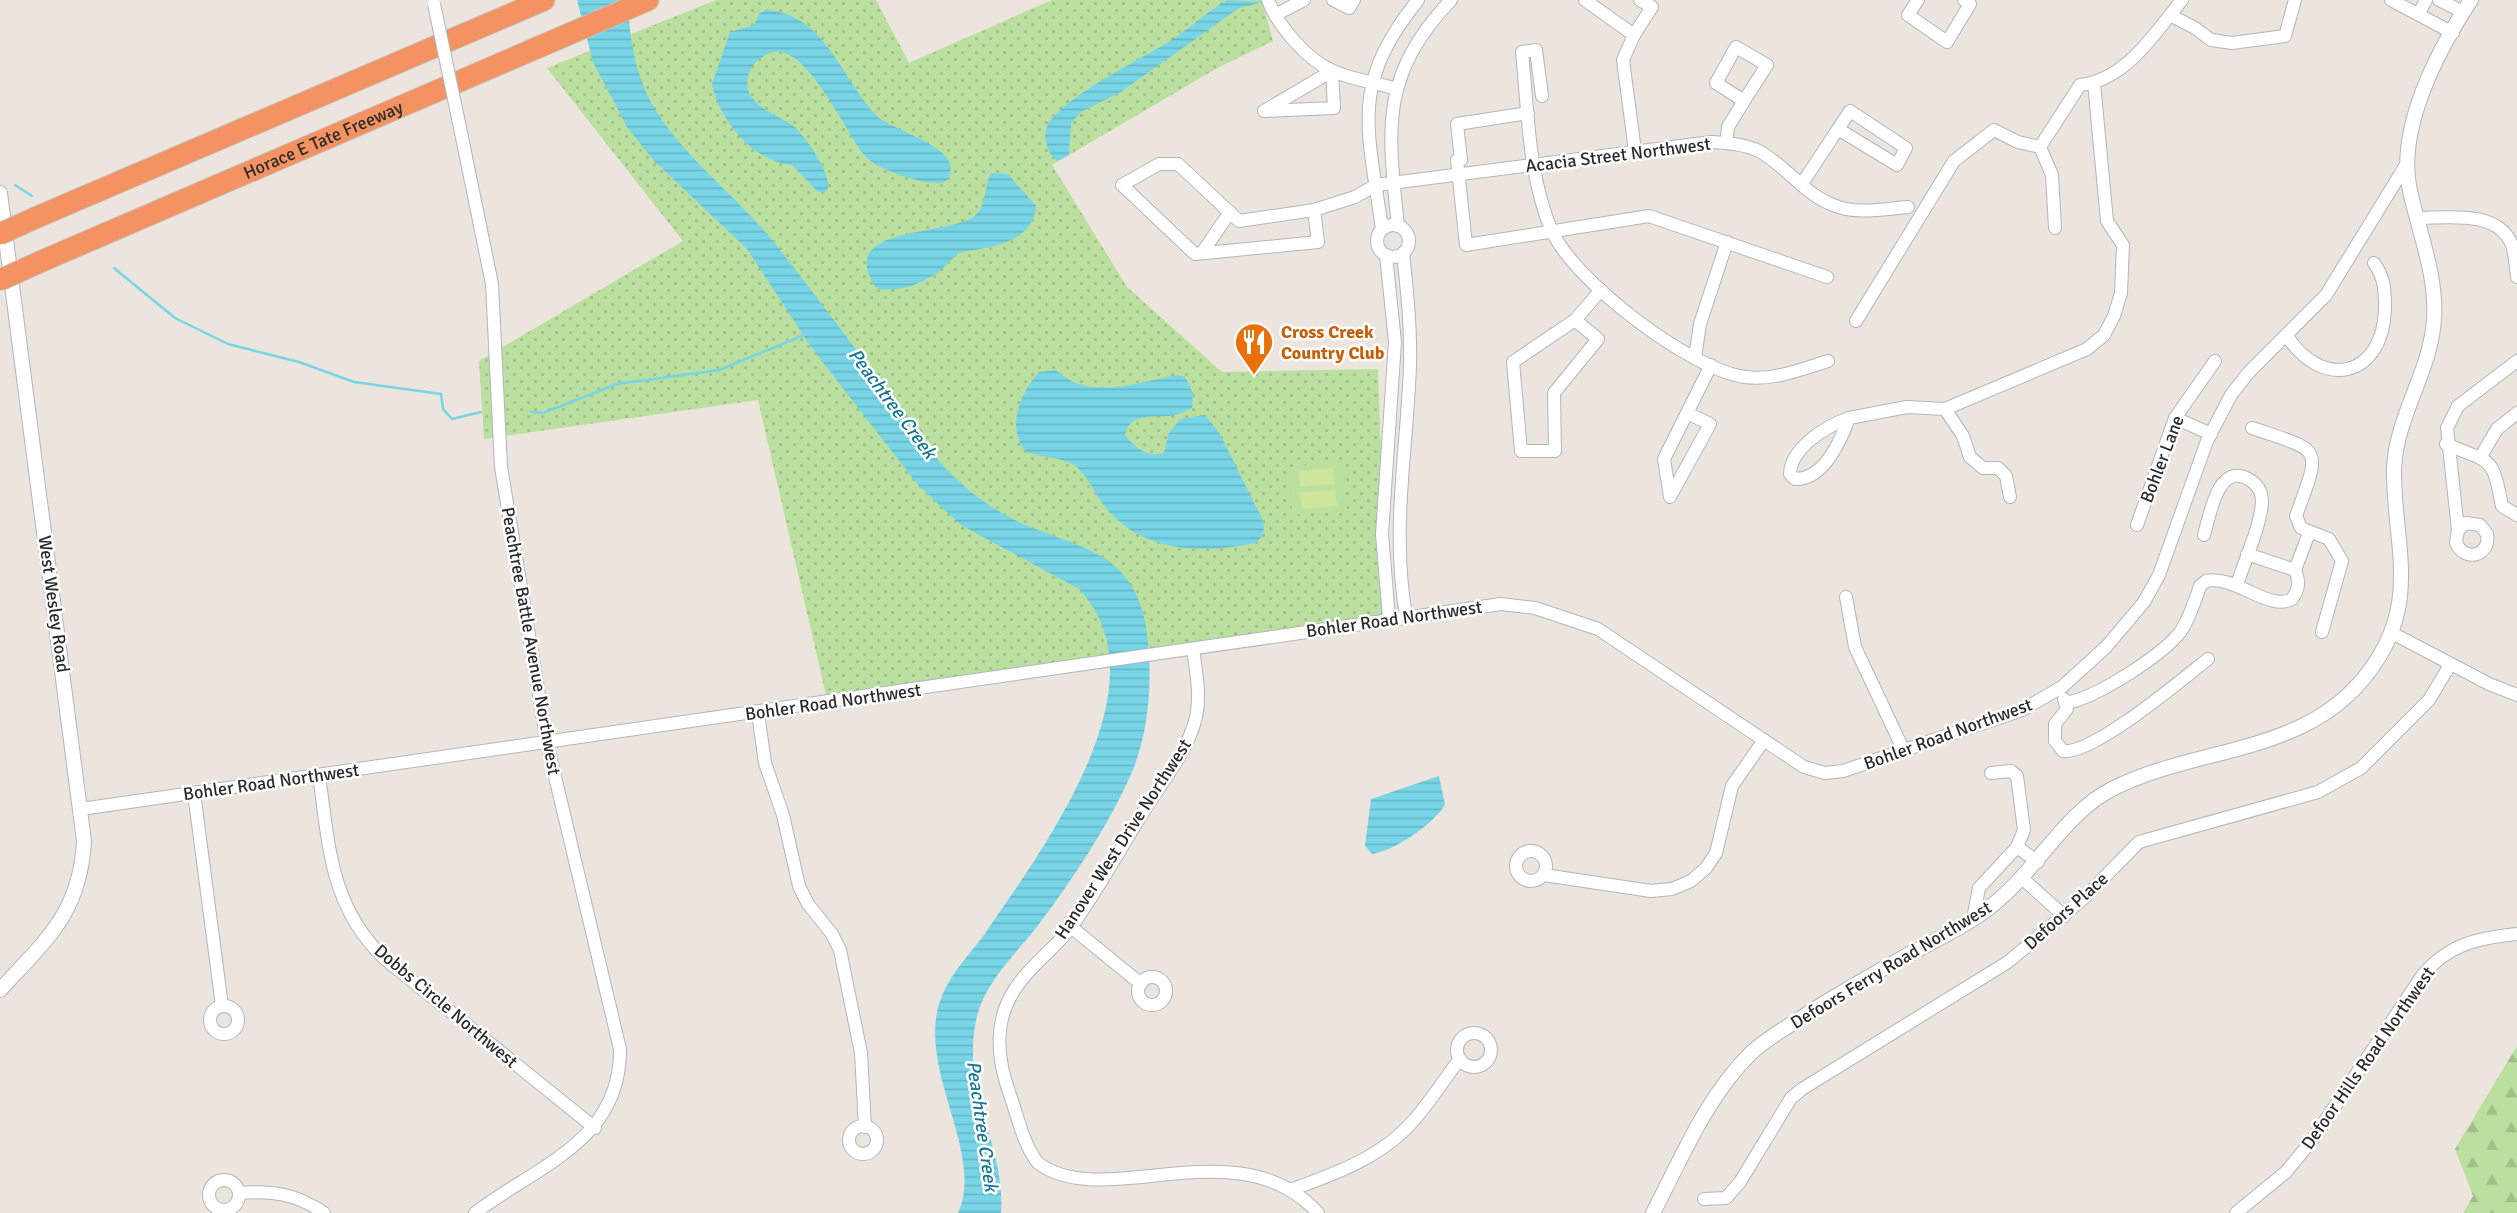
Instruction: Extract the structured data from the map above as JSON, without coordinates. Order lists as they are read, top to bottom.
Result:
{
  "streets": {
    "highway": ["Horace E Tate Freeway"],
    "street": [
      "Acacia Street Northwest",
      "Bohler Lane",
      "West Wesley Road",
      "Bohler Road Northwest",
      "Peachtree Battle Avenue Northwest",
      "Hanover West Drive Northwest",
      "Defoors Place",
      "Defoors Ferry Road Northwest",
      "Dobbs Circle Northwest",
      "Defoor Hills Road Northwest"
    ]
  },
  "crossings": [
    ["West Wesley Road", "Bohler Road Northwest"],
    ["Bohler Road Northwest", "Peachtree Battle Avenue Northwest"],
    ["Bohler Road Northwest", "Hanover West Drive Northwest"],
    ["Bohler Road Northwest", "Defoors Ferry Road Northwest"],
    ["Bohler Road Northwest", "Dobbs Circle Northwest"],
    ["Peachtree Battle Avenue Northwest", "Dobbs Circle Northwest"]
  ],
  "water": ["Peachtree Creek"],
  "places": {
    "restaurant": ["Cross Creek Country Club"]
  }
}
